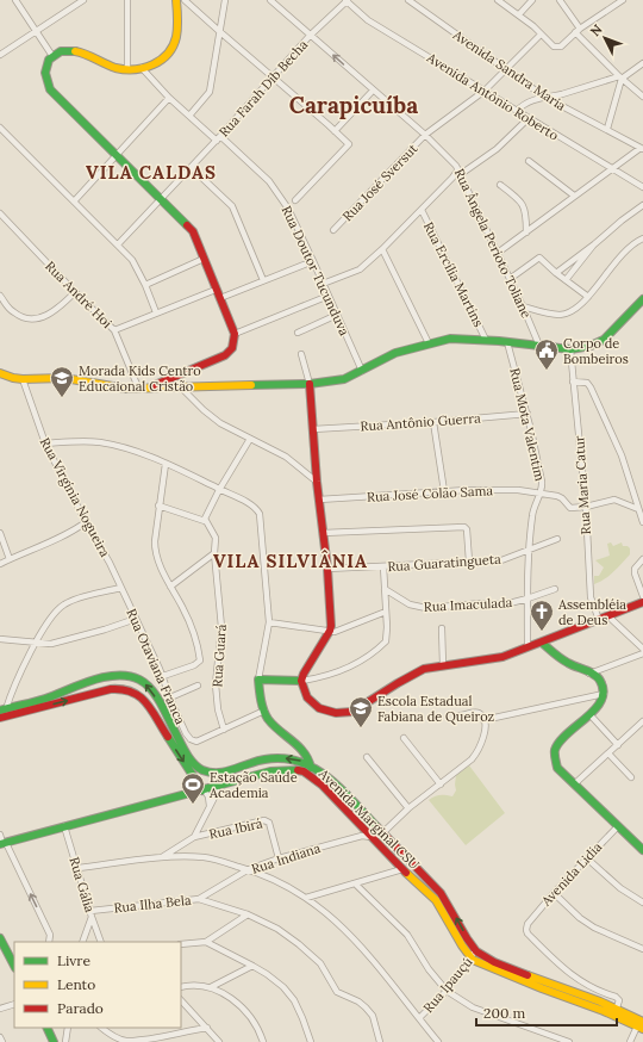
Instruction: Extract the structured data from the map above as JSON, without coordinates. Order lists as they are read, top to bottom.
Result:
{
  "streets": {
    "street": [
      "Avenida Sandra Maria",
      "Rua Farah Dib Becha",
      "Avenida Antônio Roberto",
      "Rua José Sversut",
      "Rua Ângela Perioto Toliane",
      "Rua Doutor Tucunduva",
      "Rua Ercília Martins",
      "Rua André Hoi",
      "Rua Antônio Guerra",
      "Rua Mota Valentim",
      "Rua Maria Catur",
      "Rua José Colão Sama",
      "Rua Virgínia Nogueira",
      "Rua Guaratingueta",
      "Rua Imaculada",
      "Rua Guará",
      "Rua Otaviana Franca",
      "Avenida Marginal CSU",
      "Rua Ibirá",
      "Rua Indiana",
      "Avenida Lidia",
      "Rua Gália",
      "Rua Ilha Bela",
      "Rua Ipauçú"
    ]
  },
  "crossings": [
    ["Avenida Sandra Maria", "Rua José Sversut"],
    ["Rua Farah Dib Becha", "Avenida Antônio Roberto"],
    ["Rua Farah Dib Becha", "Rua Ângela Perioto Toliane"],
    ["Rua Farah Dib Becha", "Rua Doutor Tucunduva"],
    ["Avenida Antônio Roberto", "Rua José Sversut"],
    ["Rua José Sversut", "Rua Ângela Perioto Toliane"],
    ["Rua Antônio Guerra", "Rua Mota Valentim"],
    ["Rua Mota Valentim", "Rua José Colão Sama"],
    ["Rua Mota Valentim", "Rua Guaratingueta"],
    ["Rua Mota Valentim", "Rua Imaculada"],
    ["Rua Maria Catur", "Rua José Colão Sama"],
    ["Rua Virgínia Nogueira", "Rua Otaviana Franca"],
    ["Rua Guará", "Rua Otaviana Franca"],
    ["Avenida Marginal CSU", "Rua Indiana"],
    ["Avenida Marginal CSU", "Rua Gália"],
    ["Avenida Marginal CSU", "Rua Ipauçú"],
    ["Rua Ibirá", "Rua Indiana"],
    ["Rua Indiana", "Rua Ilha Bela"],
    ["Rua Gália", "Rua Ilha Bela"]
  ],
  "districts": ["Carapicuíba", "VILA CALDAS", "VILA SILVIÂNIA"],
  "places": {
    "public building": ["Corpo de Bombeiros"],
    "school or university": ["Morada Kids Centro Educaional Cristão", "Escola Estadual Fabiana de Queiroz"],
    "church": ["Assembléia de Deus"],
    "sports": ["Estação Saúde Academia"]
  },
  "legend": ["Livre", "Lento", "Parado"],
  "scale_bar": "200 m",
  "north": "top left"
}
